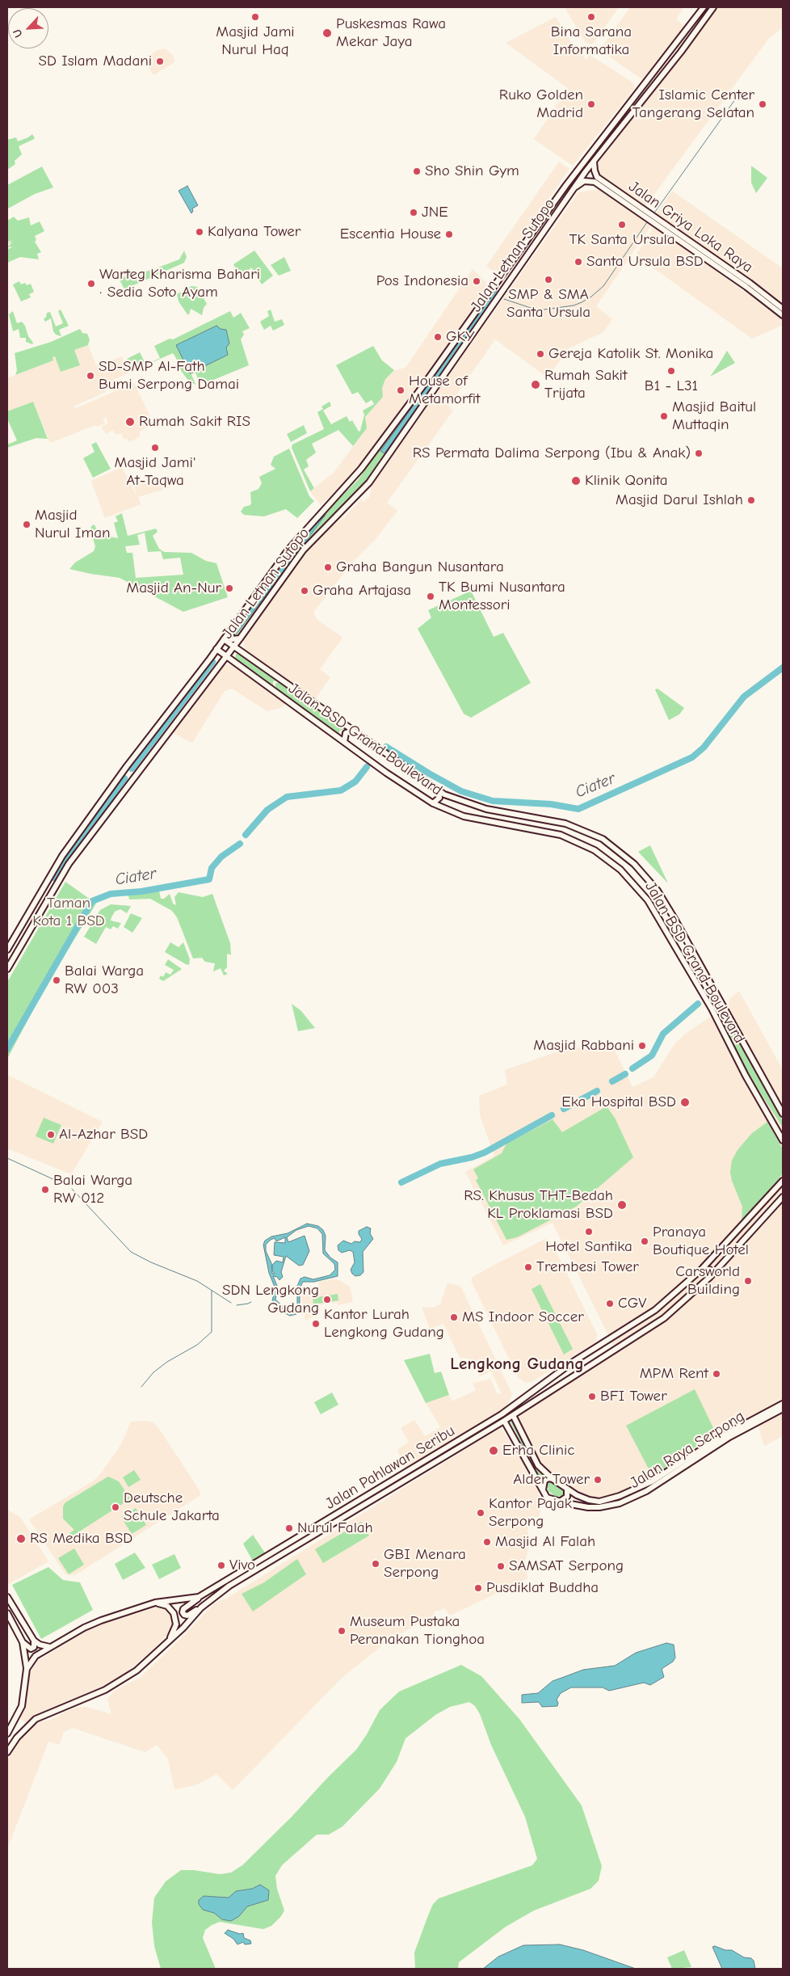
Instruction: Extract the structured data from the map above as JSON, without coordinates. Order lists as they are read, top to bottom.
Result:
{
  "streets": {
    "main road": [
      "Jalan Griya Loka Raya",
      "Jalan Letnan Sutopo",
      "Jalan BSD Grand Boulevard",
      "Jalan Raya Serpong",
      "Jalan Pahlawan Seribu"
    ]
  },
  "crossings": [
    ["Jalan Griya Loka Raya", "Jalan Letnan Sutopo"],
    ["Jalan Letnan Sutopo", "Jalan BSD Grand Boulevard"],
    ["Jalan Raya Serpong", "Jalan Pahlawan Seribu"]
  ],
  "districts": ["Lengkong Gudang"],
  "water": ["Ciater"],
  "parks": ["Taman Kota 1 BSD"],
  "places": [
    "Masjid Jami Nurul Haq",
    "Bina Sarana Informatika",
    "Puskesmas Rawa Mekar Jaya",
    "SD Islam Madani",
    "Ruko Golden Madrid",
    "Islamic Center Tangerang Selatan",
    "Sho Shin Gym",
    "JNE",
    "TK Santa Ursula",
    "Kalyana Tower",
    "Escentia House",
    "Santa Ursula BSD",
    "SMP & SMA Santa Ursula",
    "Pos Indonesia",
    "Warteg Kharisma Bahari · Sedia Soto Ayam",
    "GKY",
    "Gereja Katolik St. Monika",
    "B1 - L31",
    "SD-SMP Al-Fath Bumi Serpong Damai",
    "Rumah Sakit Trijata",
    "House of Metamorfit",
    "Masjid Baitul Muttaqin",
    "Rumah Sakit RIS",
    "Masjid Jami' At-Taqwa",
    "RS Permata Dalima Serpong (Ibu & Anak)",
    "Klinik Qonita",
    "Masjid Darul Ishlah",
    "Masjid Nurul Iman",
    "Graha Bangun Nusantara",
    "Masjid An-Nur",
    "Graha Artajasa",
    "TK Bumi Nusantara Montessori",
    "Balai Warga RW 003",
    "Masjid Rabbani",
    "Eka Hospital BSD",
    "Al-Azhar BSD",
    "Balai Warga RW 012",
    "RS. Khusus THT-Bedah KL Proklamasi BSD",
    "Hotel Santika",
    "Pranaya Boutique Hotel",
    "Trembesi Tower",
    "Carsworld Building",
    "SDN Lengkong Gudang",
    "CGV",
    "MS Indoor Soccer",
    "Kantor Lurah Lengkong Gudang",
    "MPM Rent",
    "BFI Tower",
    "Erha Clinic",
    "Alder Tower",
    "Deutsche Schule Jakarta",
    "Kantor Pajak Serpong",
    "Nurul Falah",
    "RS Medika BSD",
    "Masjid Al Falah",
    "GBI Menara Serpong",
    "Vivo",
    "SAMSAT Serpong",
    "Pusdiklat Buddha",
    "Museum Pustaka Peranakan Tionghoa"
  ],
  "north": "bottom left"
}
